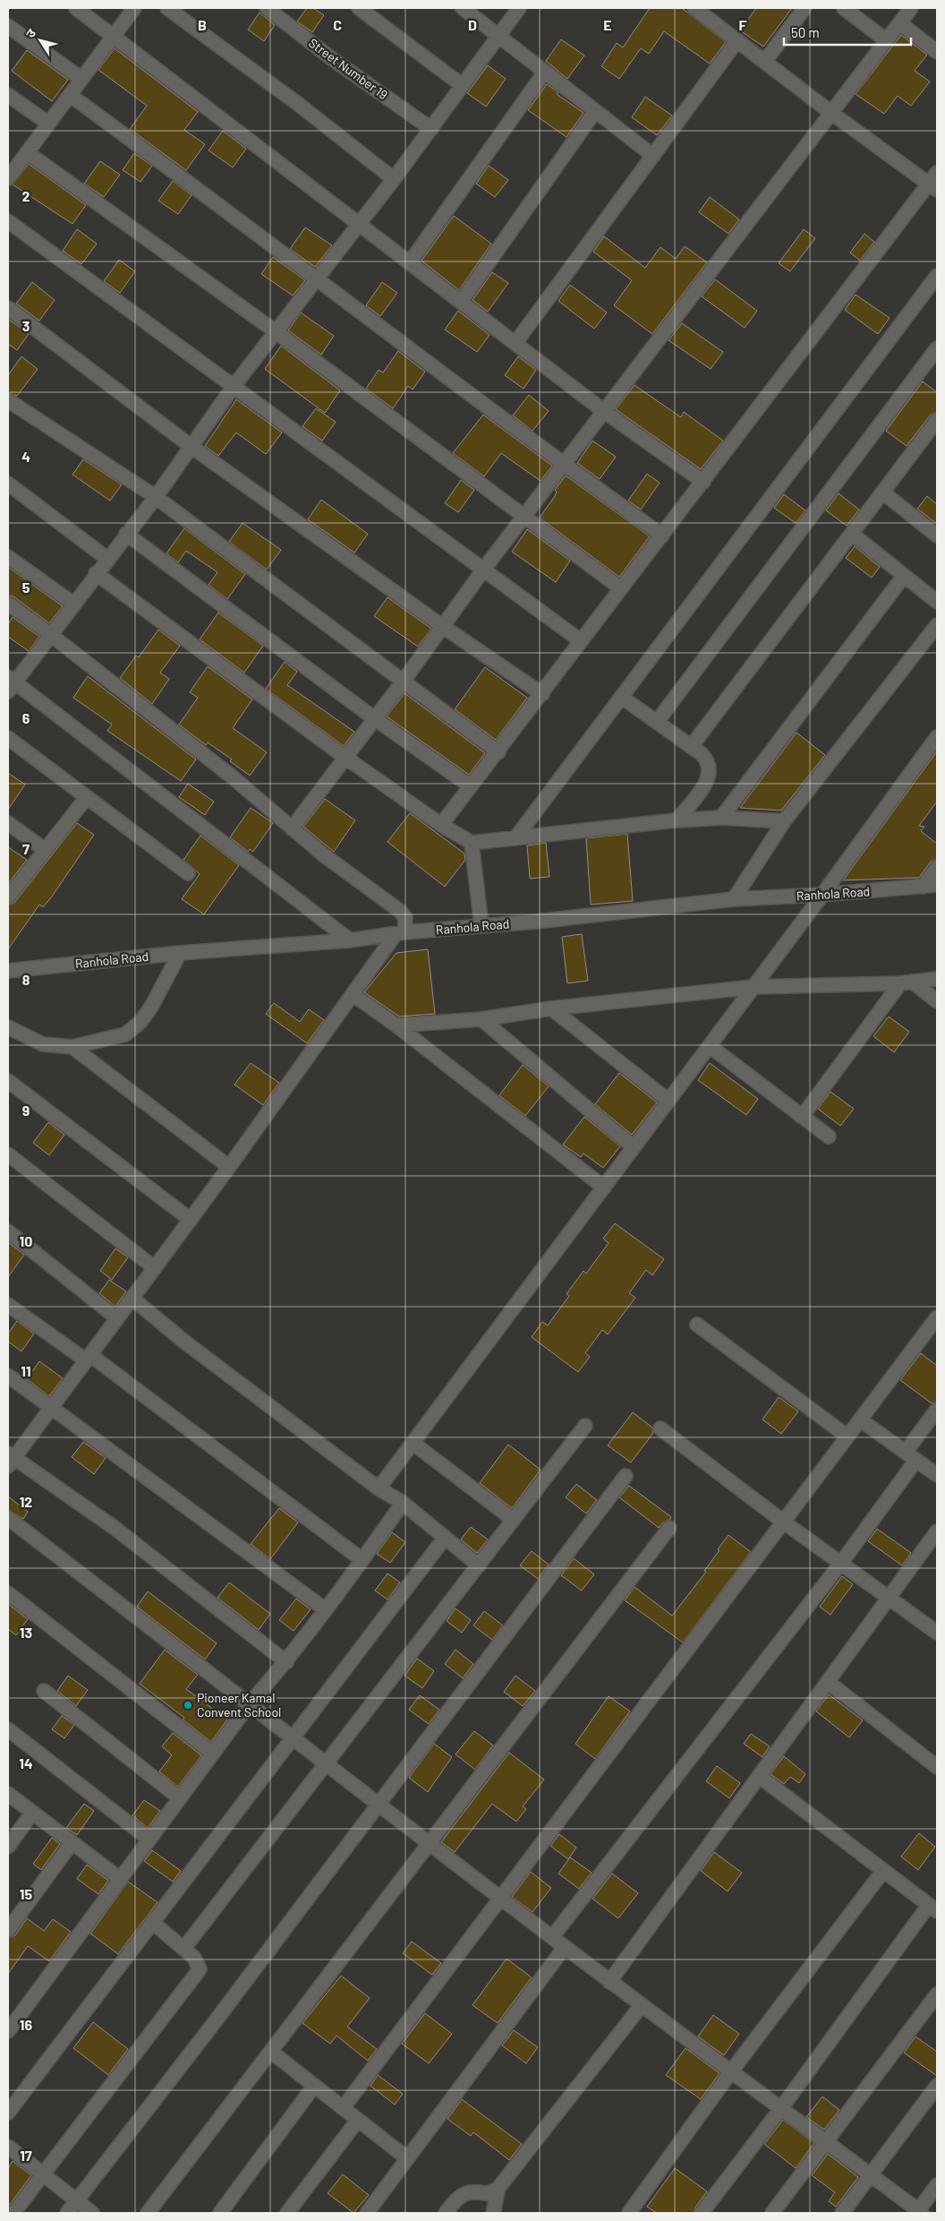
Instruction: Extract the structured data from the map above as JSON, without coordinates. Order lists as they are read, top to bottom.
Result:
{
  "streets": {
    "street": ["Street Number 19", "Ranhola Road"]
  },
  "places": ["Pioneer Kamal Convent School"],
  "scale_bar": "50 m",
  "north": "top left",
  "grid": {
    "columns": [
      "B",
      "C",
      "D",
      "E",
      "F"
    ],
    "rows": [
      "2",
      "3",
      "4",
      "5",
      "6",
      "7",
      "8",
      "9",
      "10",
      "11",
      "12",
      "13",
      "14",
      "15",
      "16",
      "17"
    ]
  }
}
